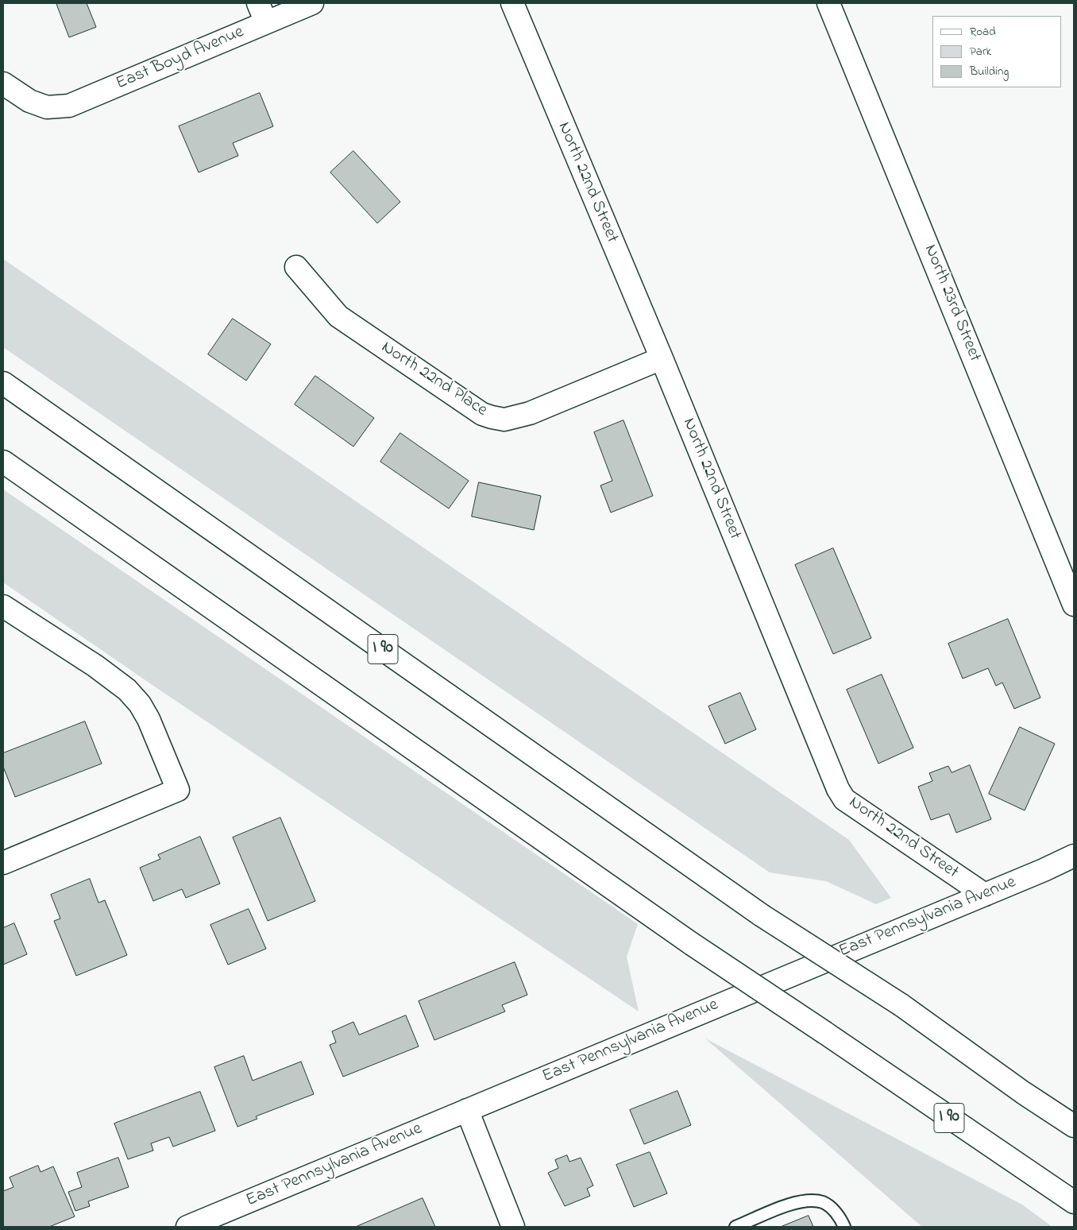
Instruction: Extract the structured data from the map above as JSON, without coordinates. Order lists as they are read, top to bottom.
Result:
{
  "streets": {
    "main road": [
      "East Boyd Avenue",
      "North 22nd Street",
      "North 23rd Street",
      "North 22nd Place",
      "I 90",
      "East Pennsylvania Avenue"
    ]
  },
  "crossings": [
    ["North 22nd Street", "North 22nd Place"],
    ["North 22nd Street", "East Pennsylvania Avenue"]
  ],
  "legend": ["Road", "Park", "Building"]
}
